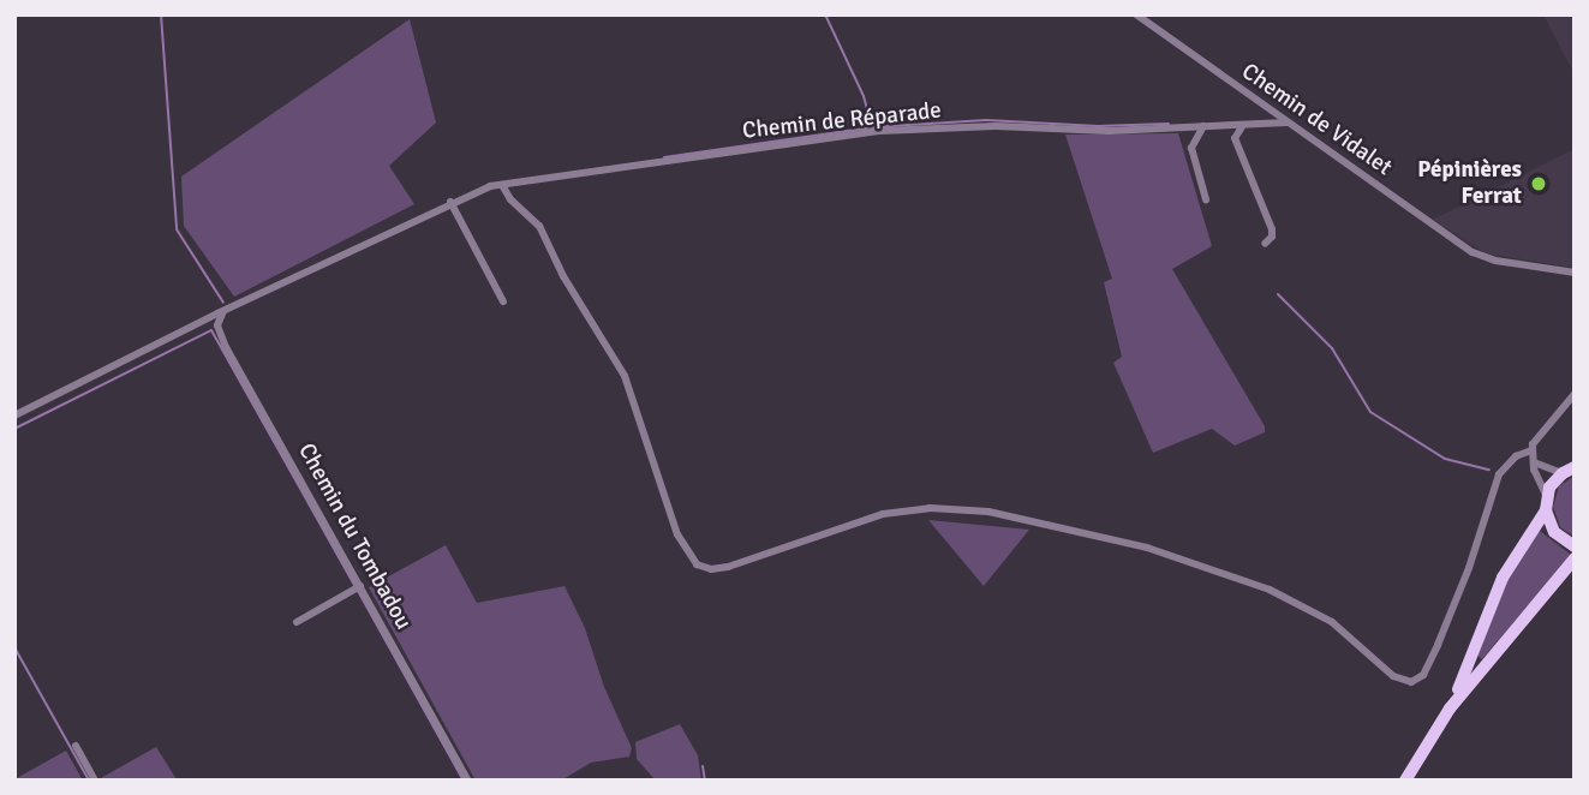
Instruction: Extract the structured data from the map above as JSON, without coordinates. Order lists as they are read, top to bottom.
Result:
{
  "streets": {
    "street": ["Chemin de Vidalet", "Chemin de Réparade", "Chemin du Tombadou"]
  },
  "crossings": [
    ["Chemin de Vidalet", "Chemin de Réparade"],
    ["Chemin de Réparade", "Chemin du Tombadou"]
  ],
  "places": ["Pépinières Ferrat"]
}
